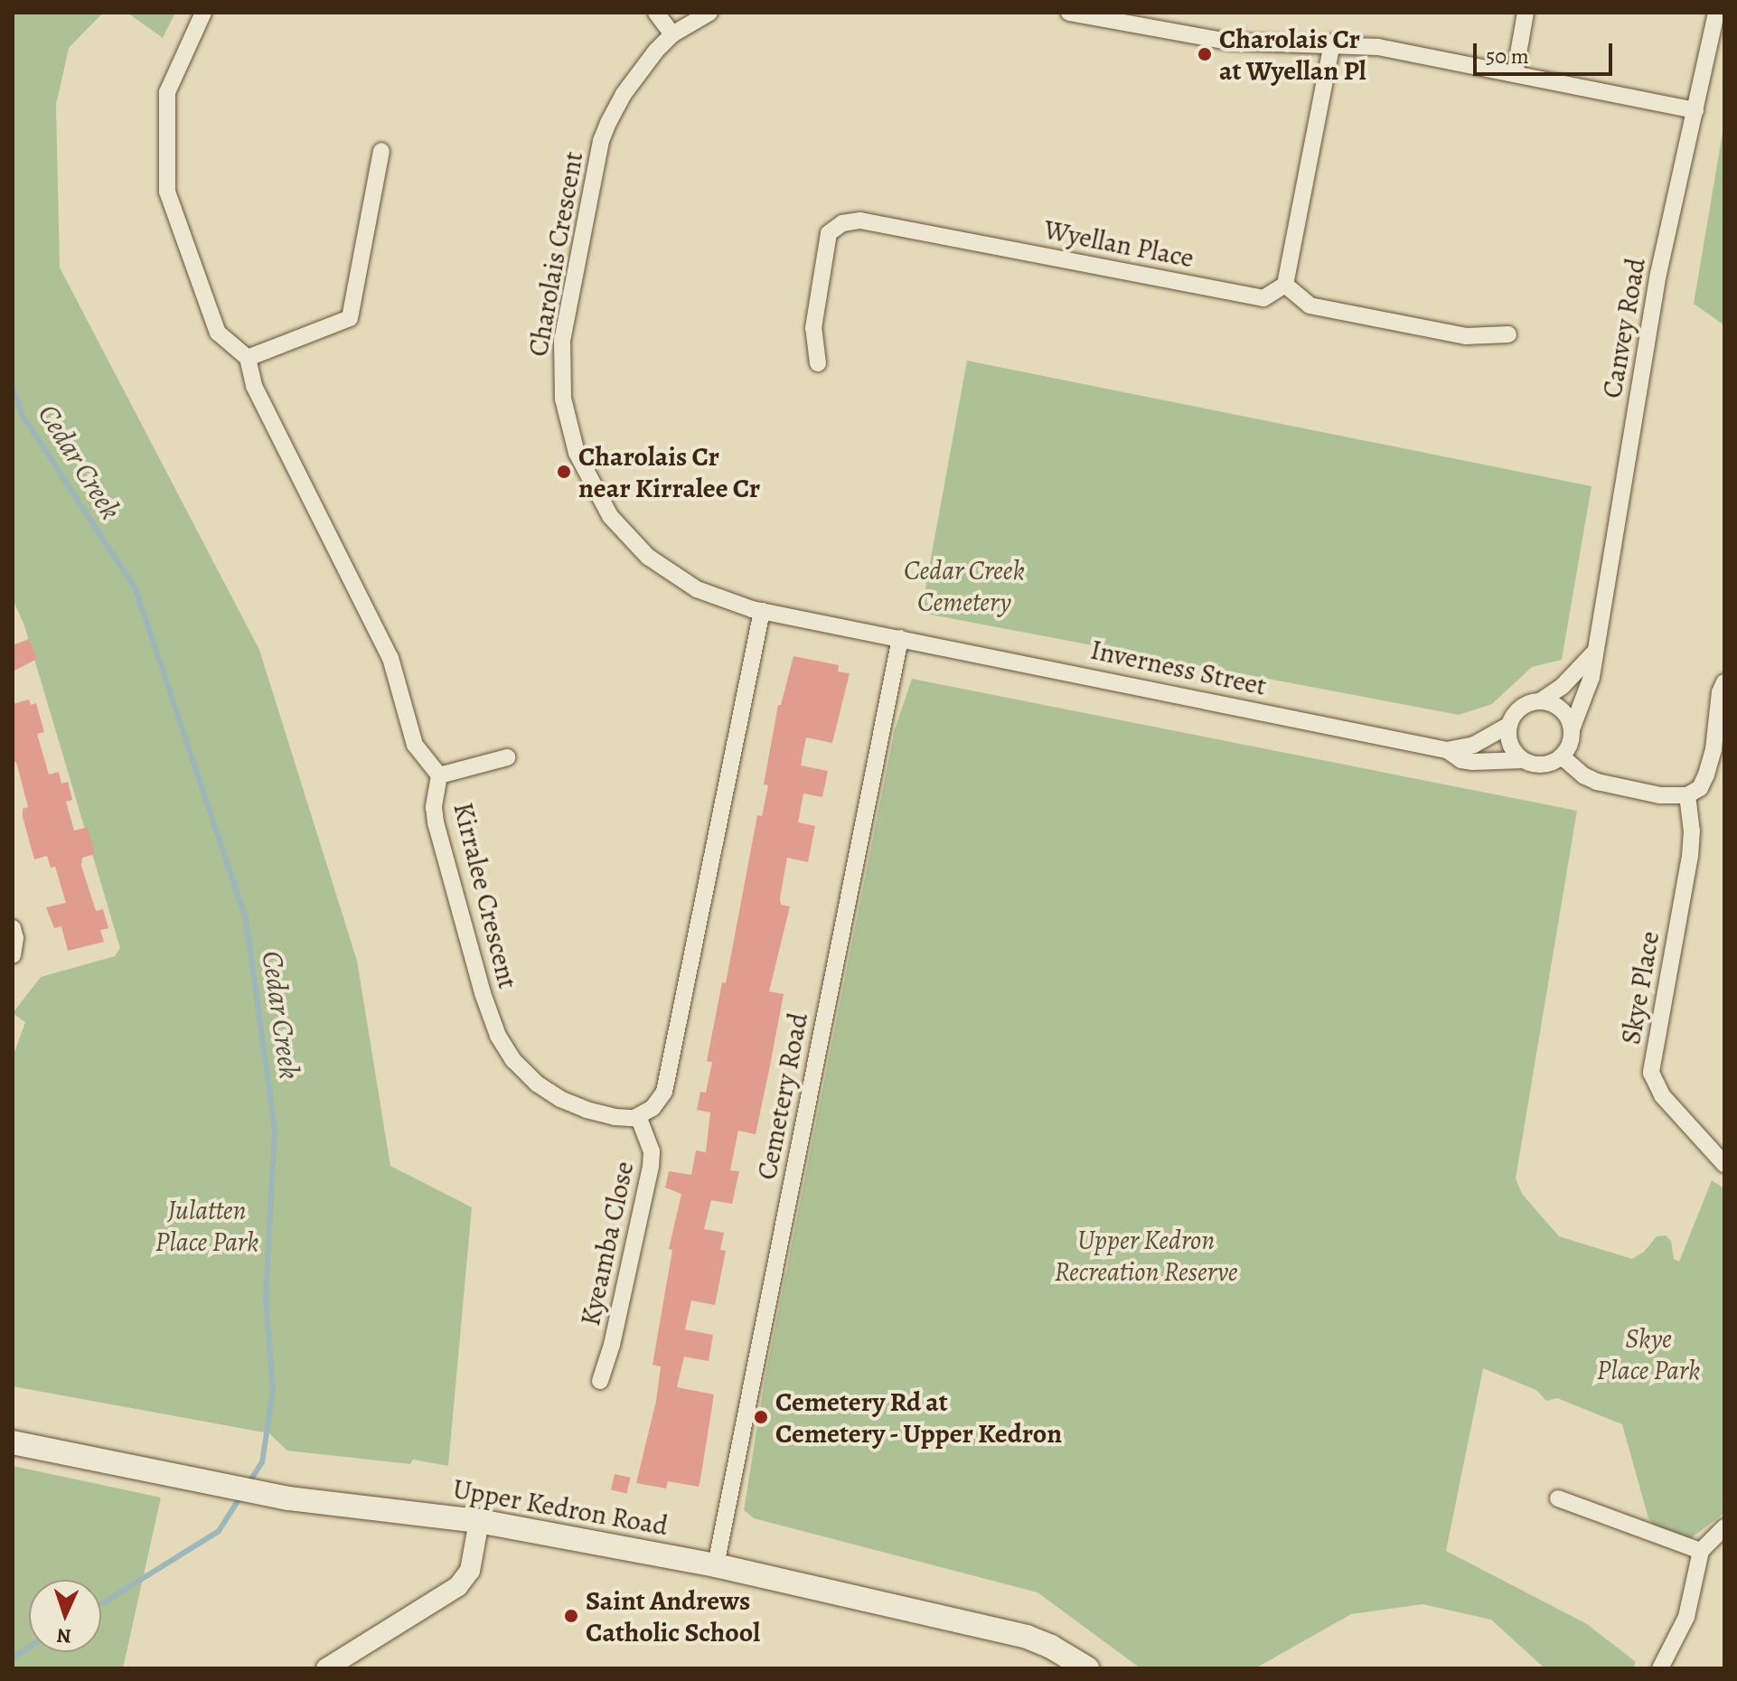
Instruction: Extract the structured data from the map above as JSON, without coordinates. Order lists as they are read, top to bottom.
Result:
{
  "streets": {
    "main road": ["Upper Kedron Road"],
    "street": [
      "Wyellan Place",
      "Charolais Crescent",
      "Canvey Road",
      "Inverness Street",
      "Kirralee Crescent",
      "Skye Place",
      "Cemetery Road",
      "Kyeamba Close"
    ]
  },
  "crossings": [
    ["Charolais Crescent", "Inverness Street"],
    ["Charolais Crescent", "Cemetery Road"],
    ["Canvey Road", "Inverness Street"],
    ["Inverness Street", "Cemetery Road"],
    ["Kirralee Crescent", "Kyeamba Close"],
    ["Cemetery Road", "Upper Kedron Road"]
  ],
  "water": ["Cedar Creek"],
  "parks": [
    "Cedar Creek Cemetery",
    "Julatten Place Park",
    "Upper Kedron Recreation Reserve",
    "Skye Place Park"
  ],
  "places": [
    "Charolais Cr at Wyellan Pl",
    "Charolais Cr near Kirralee Cr",
    "Cemetery Rd at Cemetery - Upper Kedron",
    "Saint Andrews Catholic School"
  ],
  "scale_bar": "50 m",
  "north": "bottom"
}
